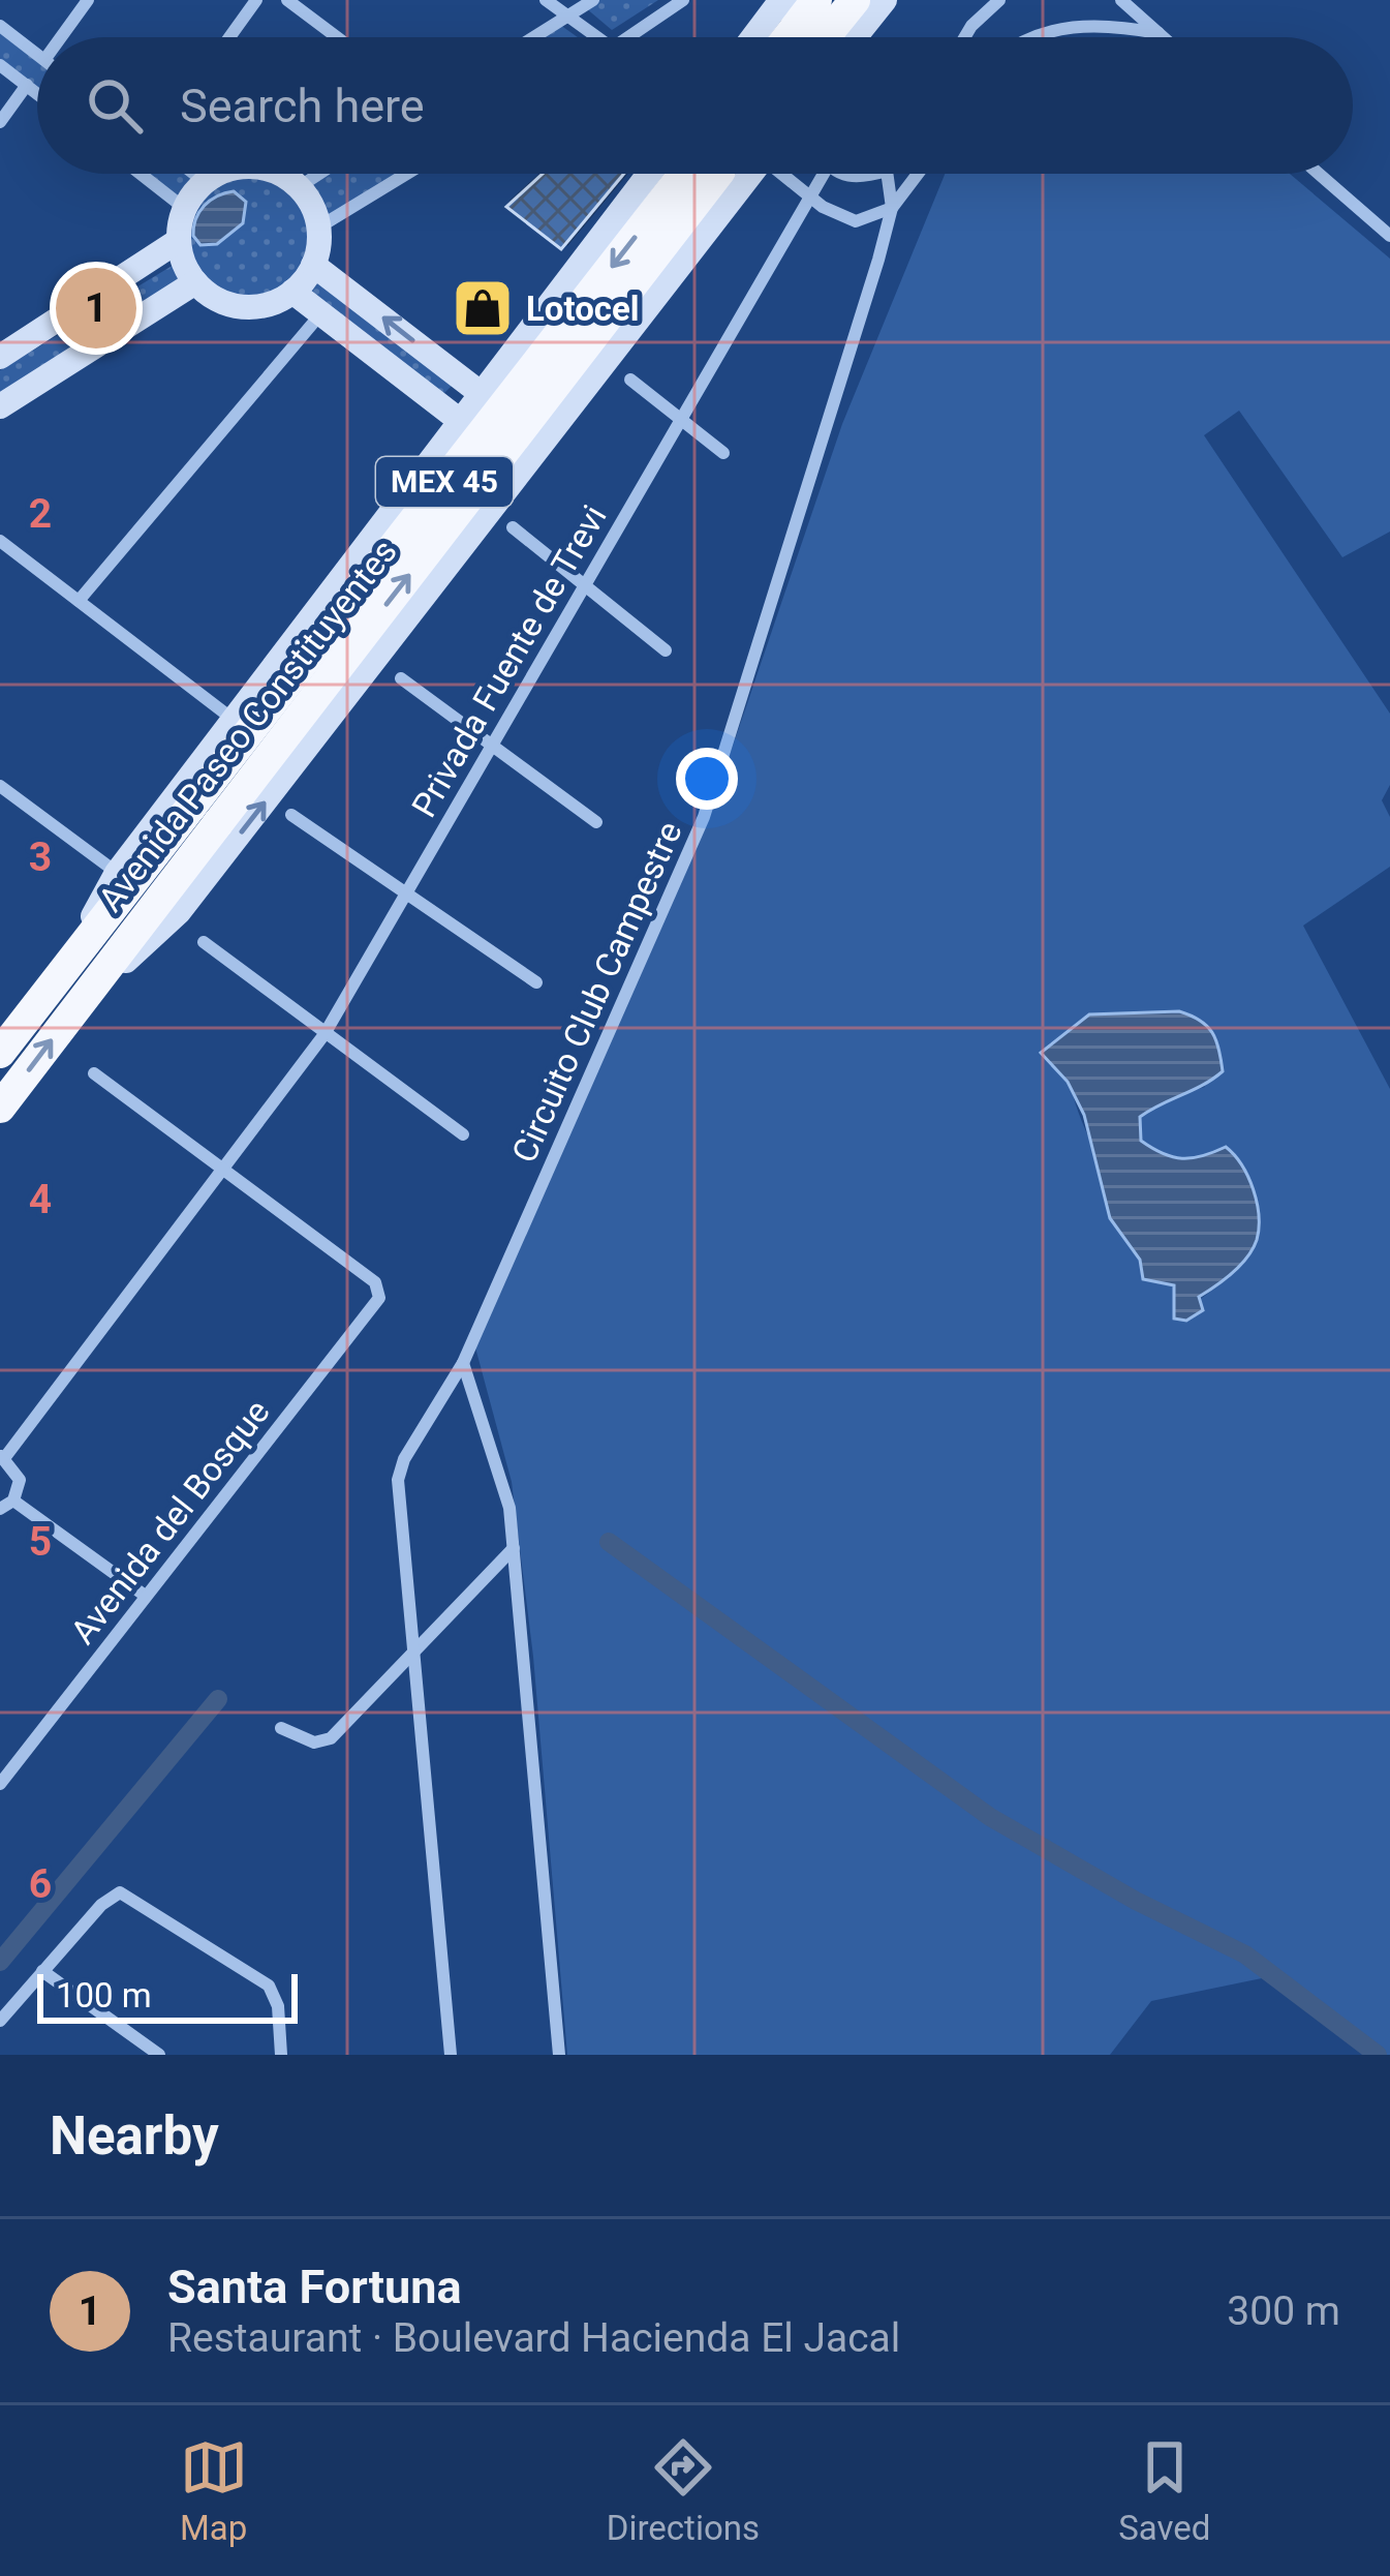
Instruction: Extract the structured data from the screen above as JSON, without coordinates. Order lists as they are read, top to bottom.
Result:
{
  "streets": {
    "highway": ["MEX 45", "Avenida Paseo Constituyentes"],
    "street": ["Privada Fuente de Trevi", "Circuito Club Campestre", "Avenida del Bosque"]
  },
  "crossings": [
    ["Privada Fuente de Trevi", "Avenida del Bosque"]
  ],
  "places": {
    "shop": ["Lotocel"]
  },
  "scale_bar": "100 m",
  "page": {
    "search": "Search here",
    "pins": "1",
    "scale": "100 m",
    "heading": "Nearby",
    "list": [
      {
        "mark": "1",
        "name": "Santa Fortuna",
        "note": "Restaurant · Boulevard Hacienda El Jacal",
        "value": "300 m"
      }
    ],
    "nav": ["Map", "Directions", "Saved"]
  },
  "grid": {
    "rows": [
      "2",
      "3",
      "4",
      "5",
      "6"
    ]
  }
}
